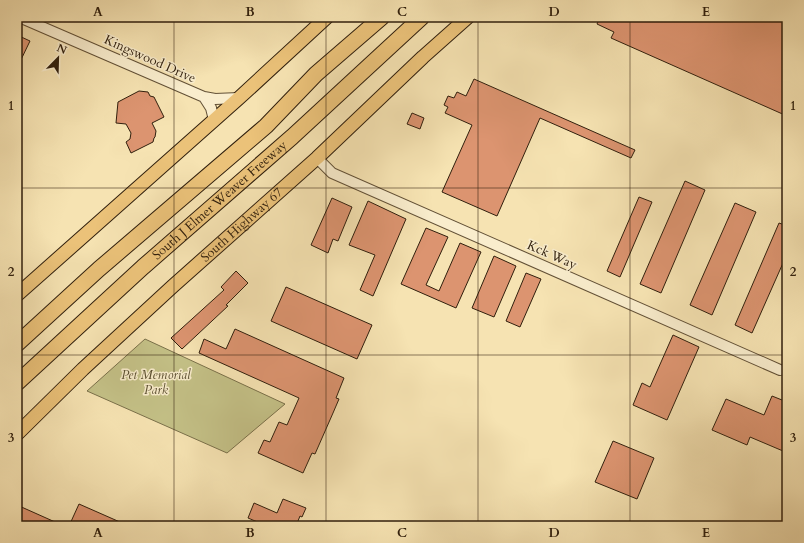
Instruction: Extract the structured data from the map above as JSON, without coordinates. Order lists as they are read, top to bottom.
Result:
{
  "streets": {
    "highway": ["South J Elmer Weaver Freeway"],
    "main road": ["South Highway 67"],
    "street": ["Kingswood Drive", "Kck Way"]
  },
  "crossings": [
    ["South Highway 67", "Kck Way"]
  ],
  "parks": ["Pet Memorial Park"],
  "north": "top right",
  "grid": {
    "columns": [
      "A",
      "B",
      "C",
      "D",
      "E"
    ],
    "rows": ["1", "2", "3"]
  }
}
